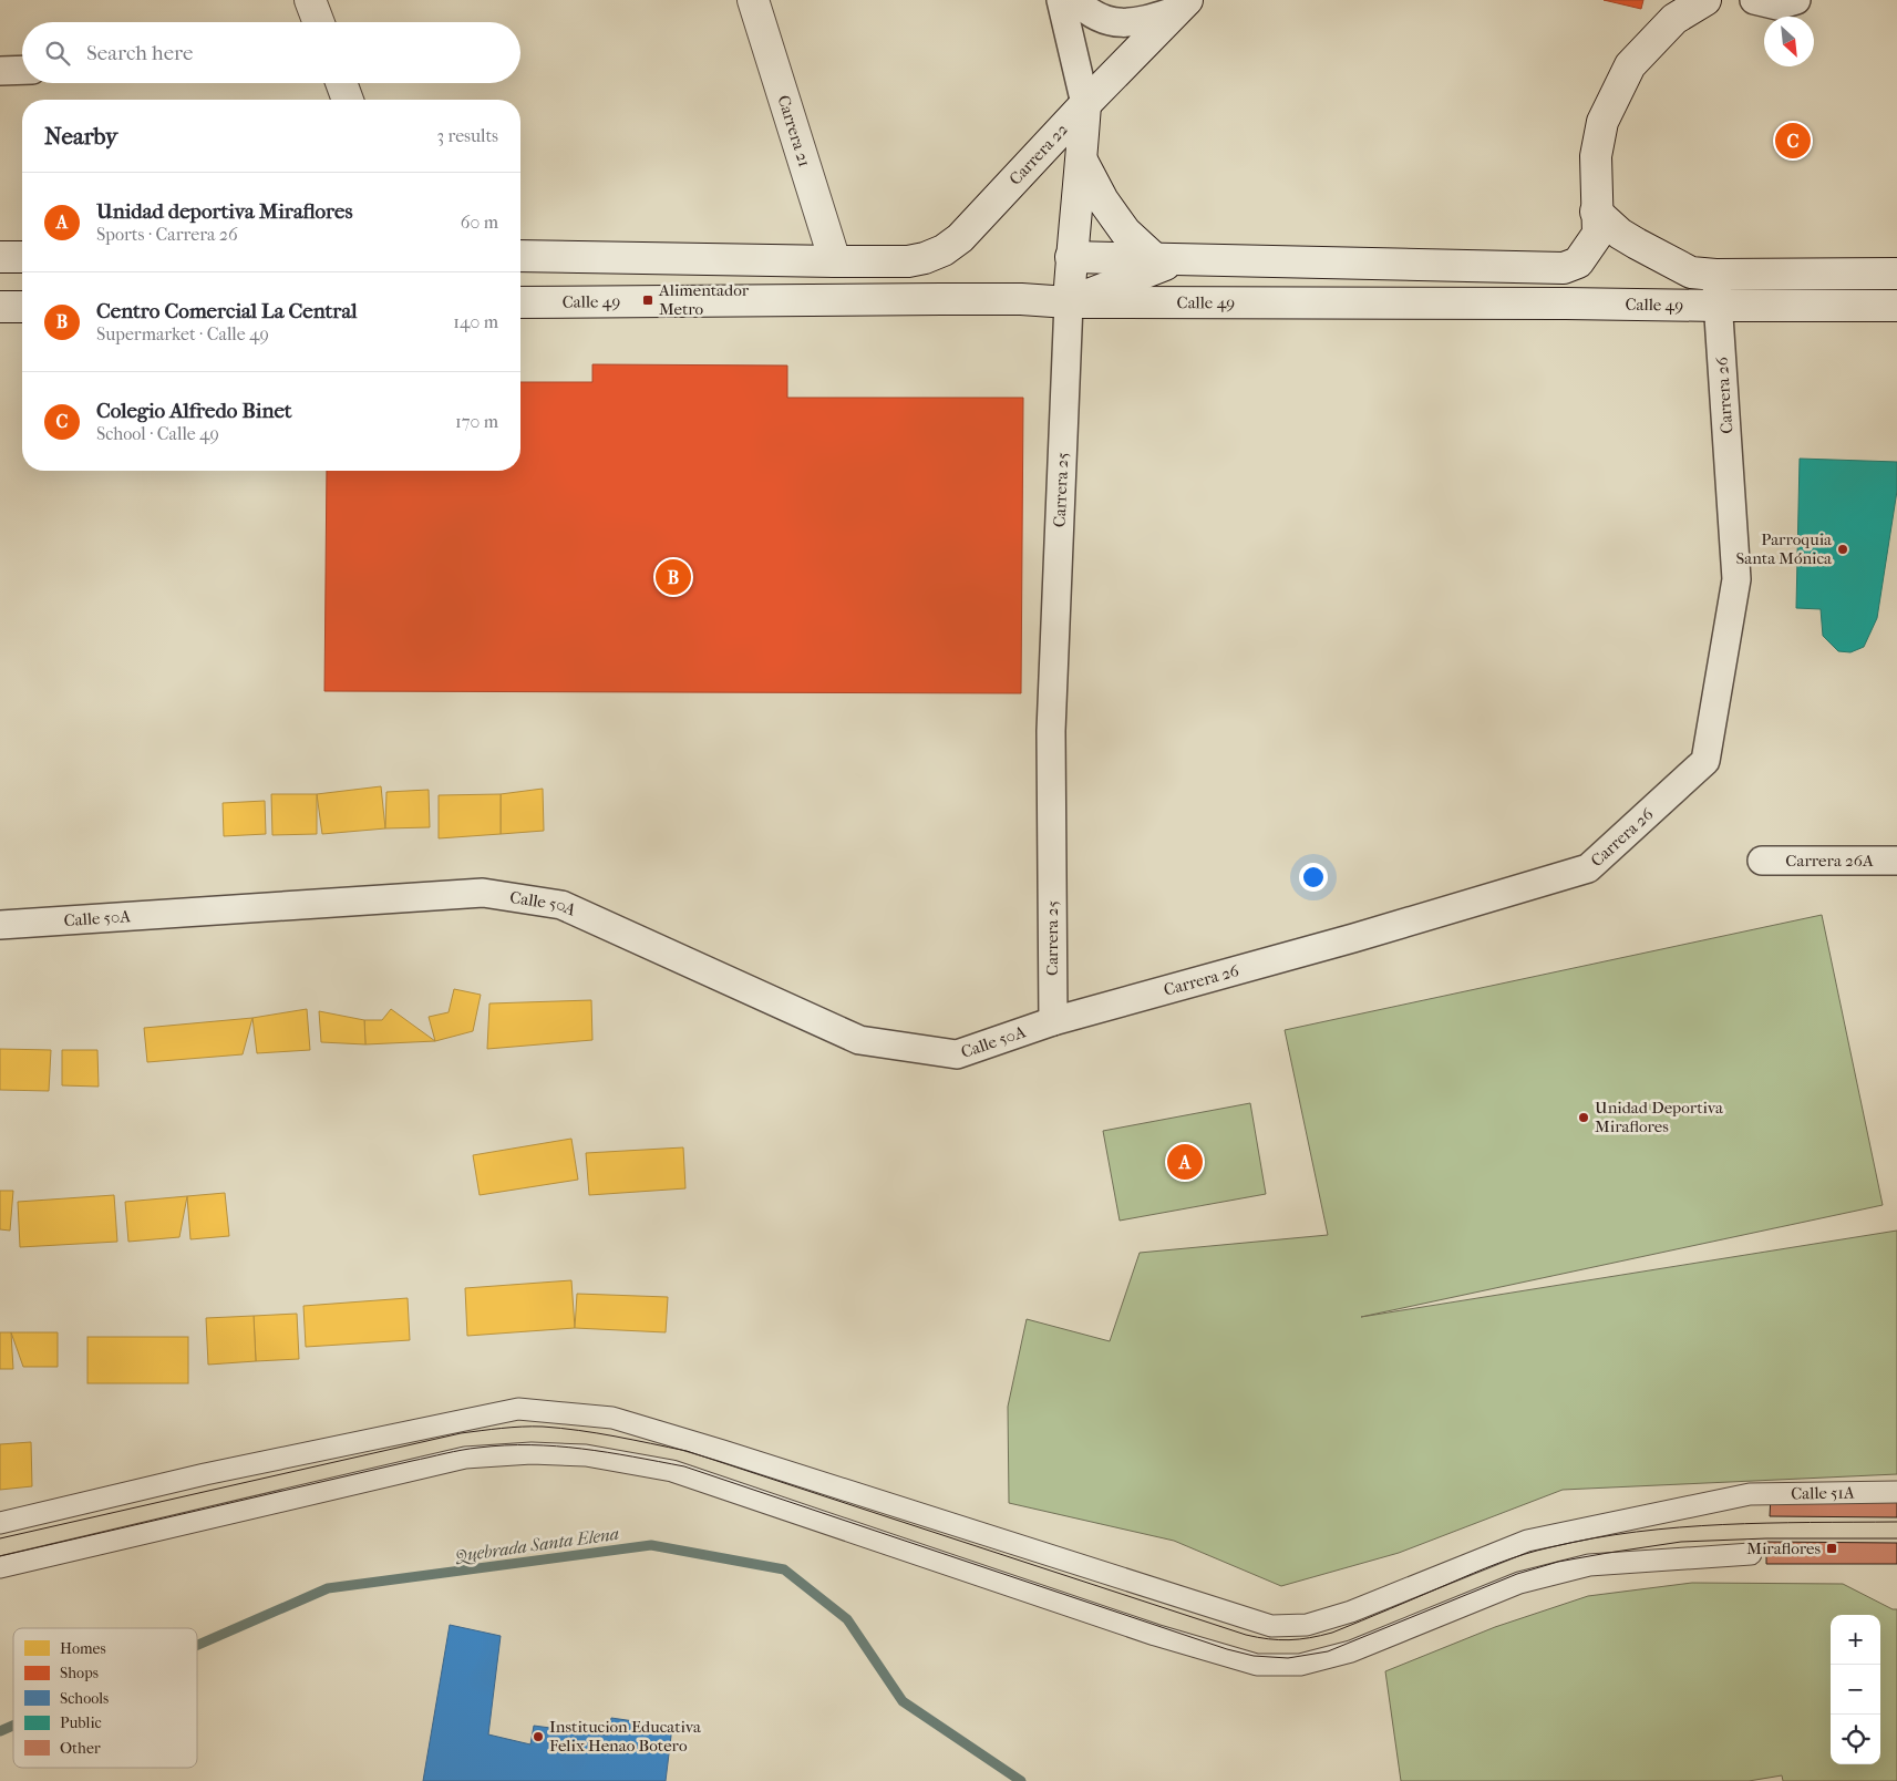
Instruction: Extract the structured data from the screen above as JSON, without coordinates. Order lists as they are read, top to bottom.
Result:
{
  "streets": {
    "main road": [
      "Carrera 21",
      "Carrera 22",
      "Calle 49",
      "Carrera 25"
    ],
    "street": [
      "Carrera 26",
      "Carrera 26A",
      "Calle 50A",
      "Calle 51A"
    ]
  },
  "crossings": [
    ["Carrera 21", "Carrera 22"],
    ["Carrera 22", "Carrera 25"],
    ["Calle 49", "Carrera 26"],
    ["Calle 49", "Carrera 25"],
    ["Carrera 26", "Carrera 25"],
    ["Carrera 26", "Calle 50A"],
    ["Carrera 25", "Calle 50A"]
  ],
  "water": ["Quebrada Santa Elena"],
  "places": {
    "transit": ["Alimentador Metro", "Miraflores"],
    "other": ["Parroquia Santa Mónica", "Unidad Deportiva Miraflores", "Institucion Educativa Felix Henao Botero"]
  },
  "legend": [
    "Homes",
    "Shops",
    "Schools",
    "Public",
    "Other"
  ],
  "north": "bottom right",
  "page": {
    "search": "Search here",
    "heading": ["Nearby", "3 results"],
    "pins": ["C", "B", "A"],
    "list": [
      {
        "mark": "A",
        "name": "Unidad deportiva Miraflores",
        "note": "Sports · Carrera 26",
        "value": "60 m"
      },
      {
        "mark": "B",
        "name": "Centro Comercial La Central",
        "note": "Supermarket · Calle 49",
        "value": "140 m"
      },
      {
        "mark": "C",
        "name": "Colegio Alfredo Binet",
        "note": "School · Calle 49",
        "value": "170 m"
      }
    ],
    "map_buttons": ["+", "−"]
  }
}
